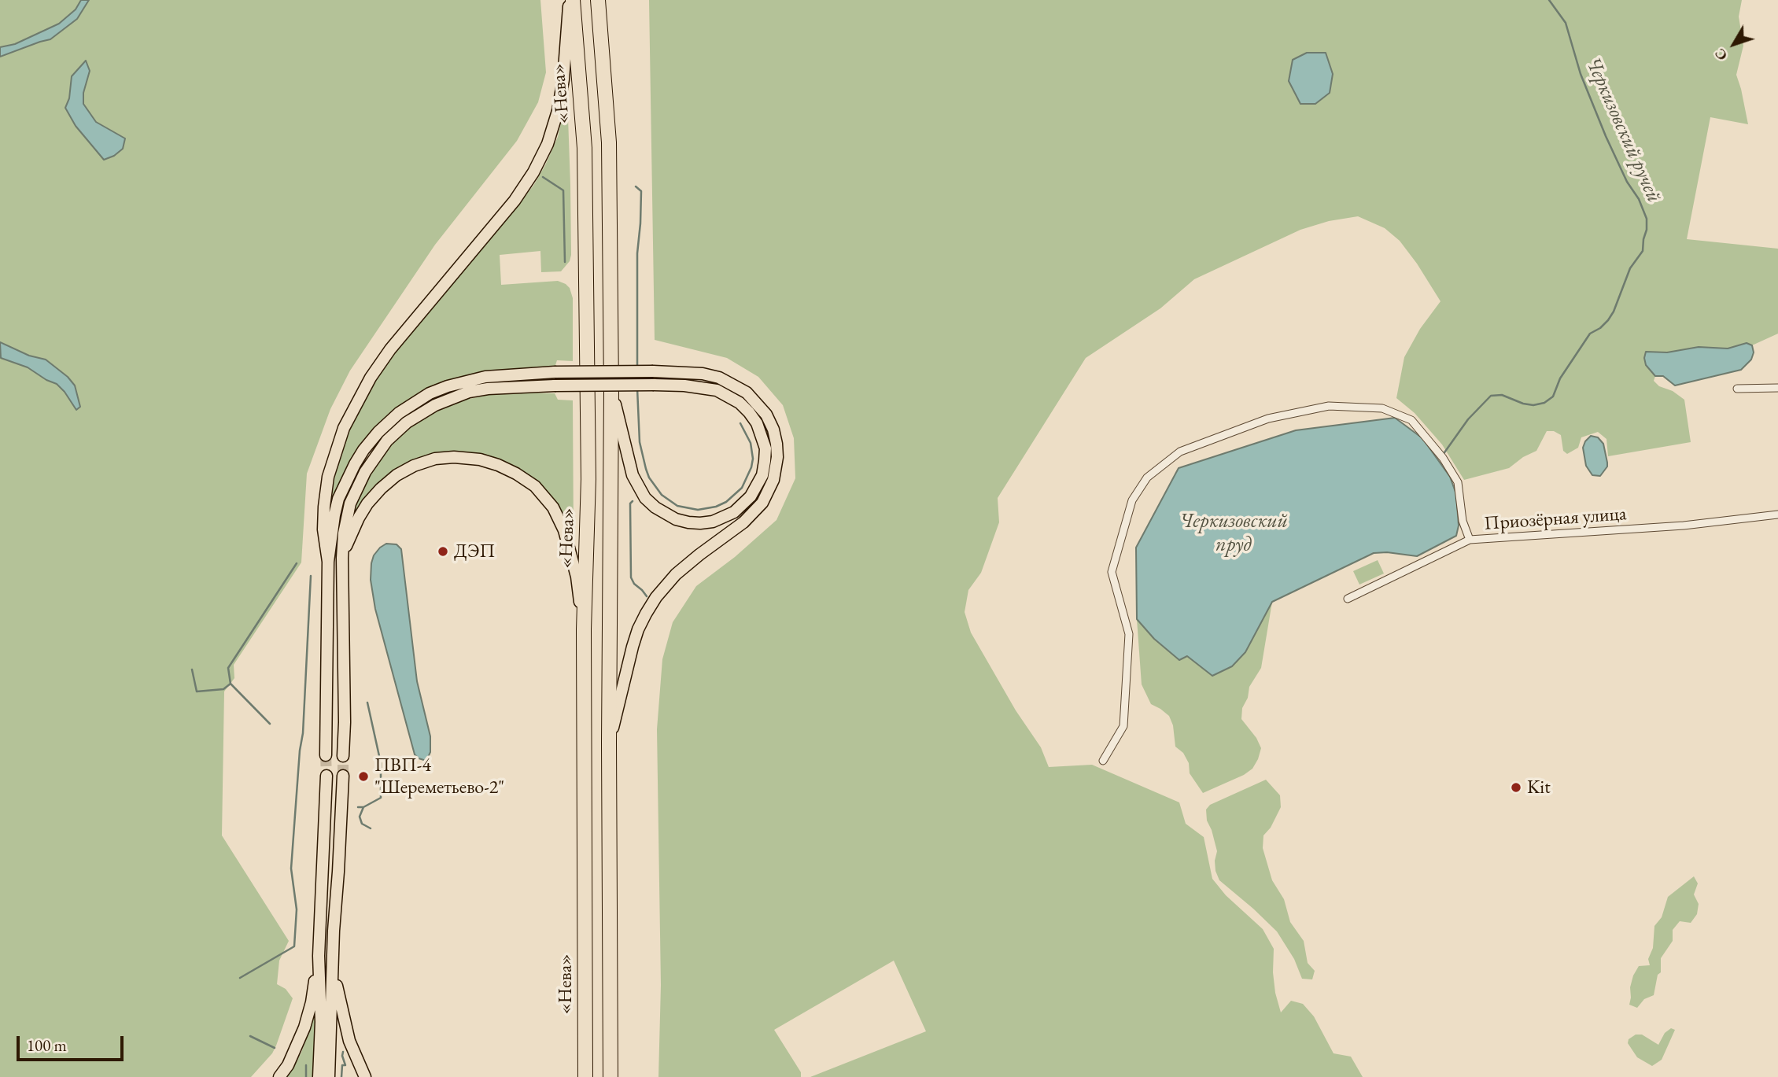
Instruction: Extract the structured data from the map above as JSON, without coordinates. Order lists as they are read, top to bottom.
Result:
{
  "streets": {
    "highway": ["«Нева»"],
    "street": ["Приозёрная улица"]
  },
  "water": ["Черкизовский ручей", "Черкизовский пруд"],
  "places": ["ДЭП", "ПВП-4 \"Шереметьево-2\"", "Kit"],
  "scale_bar": "100 m",
  "north": "bottom left"
}
